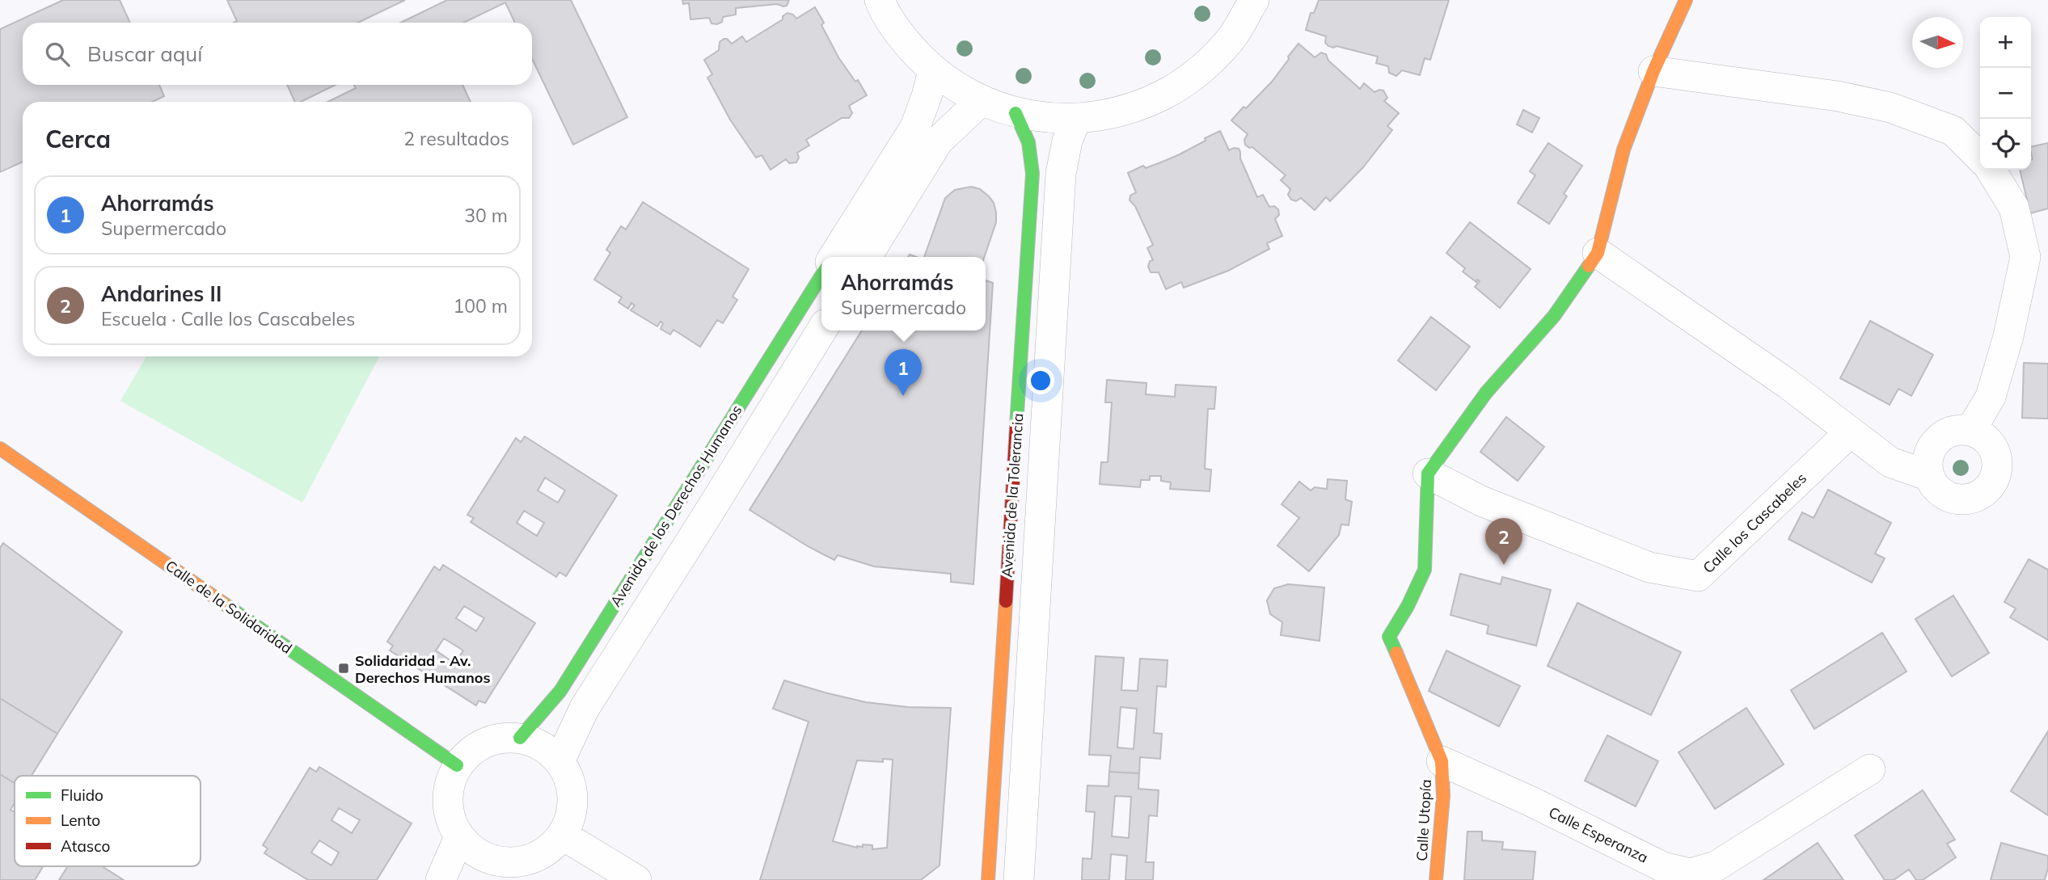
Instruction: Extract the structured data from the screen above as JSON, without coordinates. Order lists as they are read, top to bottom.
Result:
{
  "streets": {
    "street": [
      "Avenida de la Tolerancia",
      "Avenida de los Derechos Humanos",
      "Calle los Cascabeles",
      "Calle de la Solidaridad",
      "Calle Utopía",
      "Calle Esperanza"
    ]
  },
  "crossings": [
    ["Avenida de los Derechos Humanos", "Calle de la Solidaridad"],
    ["Calle Utopía", "Calle Esperanza"]
  ],
  "places": {
    "transit": ["Solidaridad - Av. Derechos Humanos"]
  },
  "legend": ["Fluido", "Lento", "Atasco"],
  "north": "right",
  "page": {
    "map_buttons": ["+", "−"],
    "search": "Buscar aquí",
    "heading": ["Cerca", "2 resultados"],
    "list": [
      {
        "mark": "1",
        "name": "Ahorramás",
        "note": "Supermercado",
        "value": "30 m"
      },
      {
        "mark": "2",
        "name": "Andarines II",
        "note": "Escuela · Calle los Cascabeles",
        "value": "100 m"
      }
    ],
    "popup": ["Ahorramás", "Supermercado"],
    "pins": ["1", "2"]
  }
}
